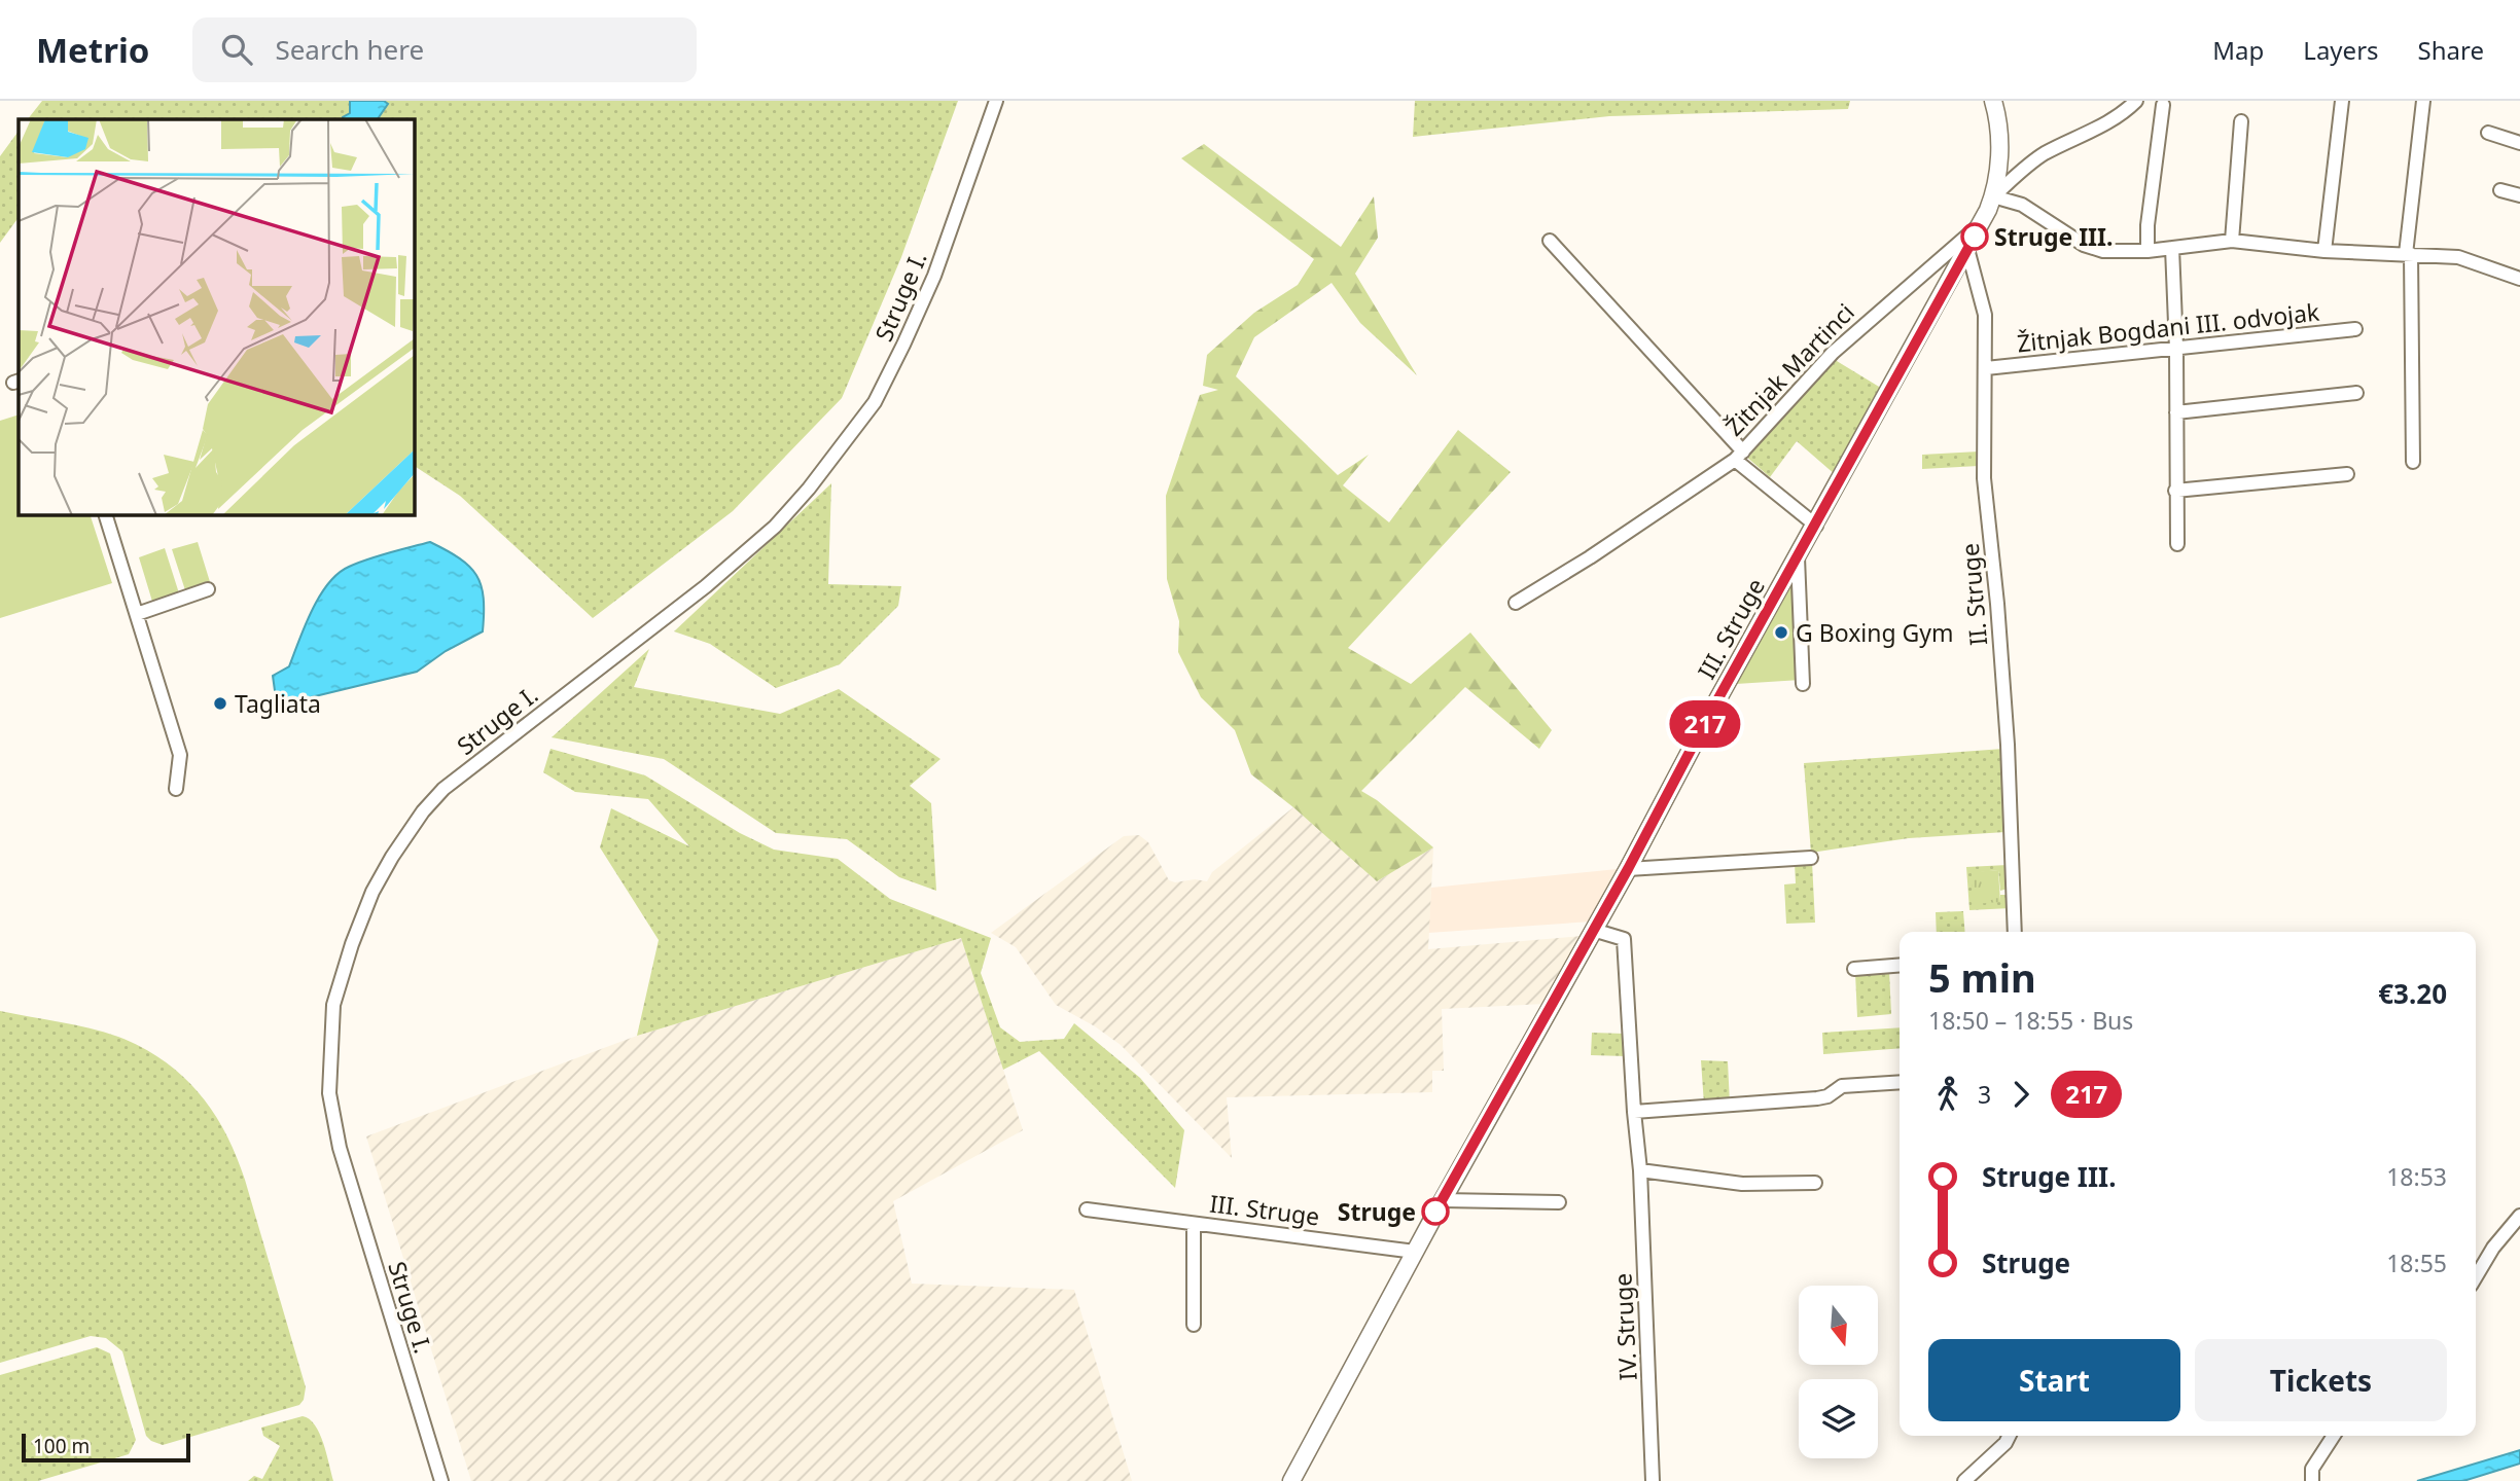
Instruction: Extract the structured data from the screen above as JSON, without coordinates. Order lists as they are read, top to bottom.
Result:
{
  "streets": {
    "street": [
      "Struge I.",
      "Žitnjak Bogdani III. odvojak",
      "Žitnjak Martinci",
      "II. Struge",
      "III. Struge",
      "IV. Struge"
    ]
  },
  "crossings": [
    ["Žitnjak Bogdani III. odvojak", "II. Struge"],
    ["Žitnjak Martinci", "III. Struge"],
    ["II. Struge", "III. Struge"],
    ["III. Struge", "IV. Struge"]
  ],
  "places": [
    "Struge III.",
    "G Boxing Gym",
    "Tagliata",
    "Struge"
  ],
  "lines": ["bus line 217"],
  "scale_bar": "100 m",
  "north": "bottom",
  "page": {
    "header": "Metrio",
    "search": "Search here",
    "nav": ["Map", "Layers", "Share"],
    "on_map": "217",
    "heading": ["5 min", "18:50 – 18:55 · Bus", "€3.20"],
    "legs": ["3", "217"],
    "list": [
      {
        "name": "Struge III.",
        "value": "18:53"
      },
      {
        "name": "Struge",
        "value": "18:55"
      }
    ],
    "buttons": ["Start", "Tickets"],
    "scale": "100 m"
  }
}
